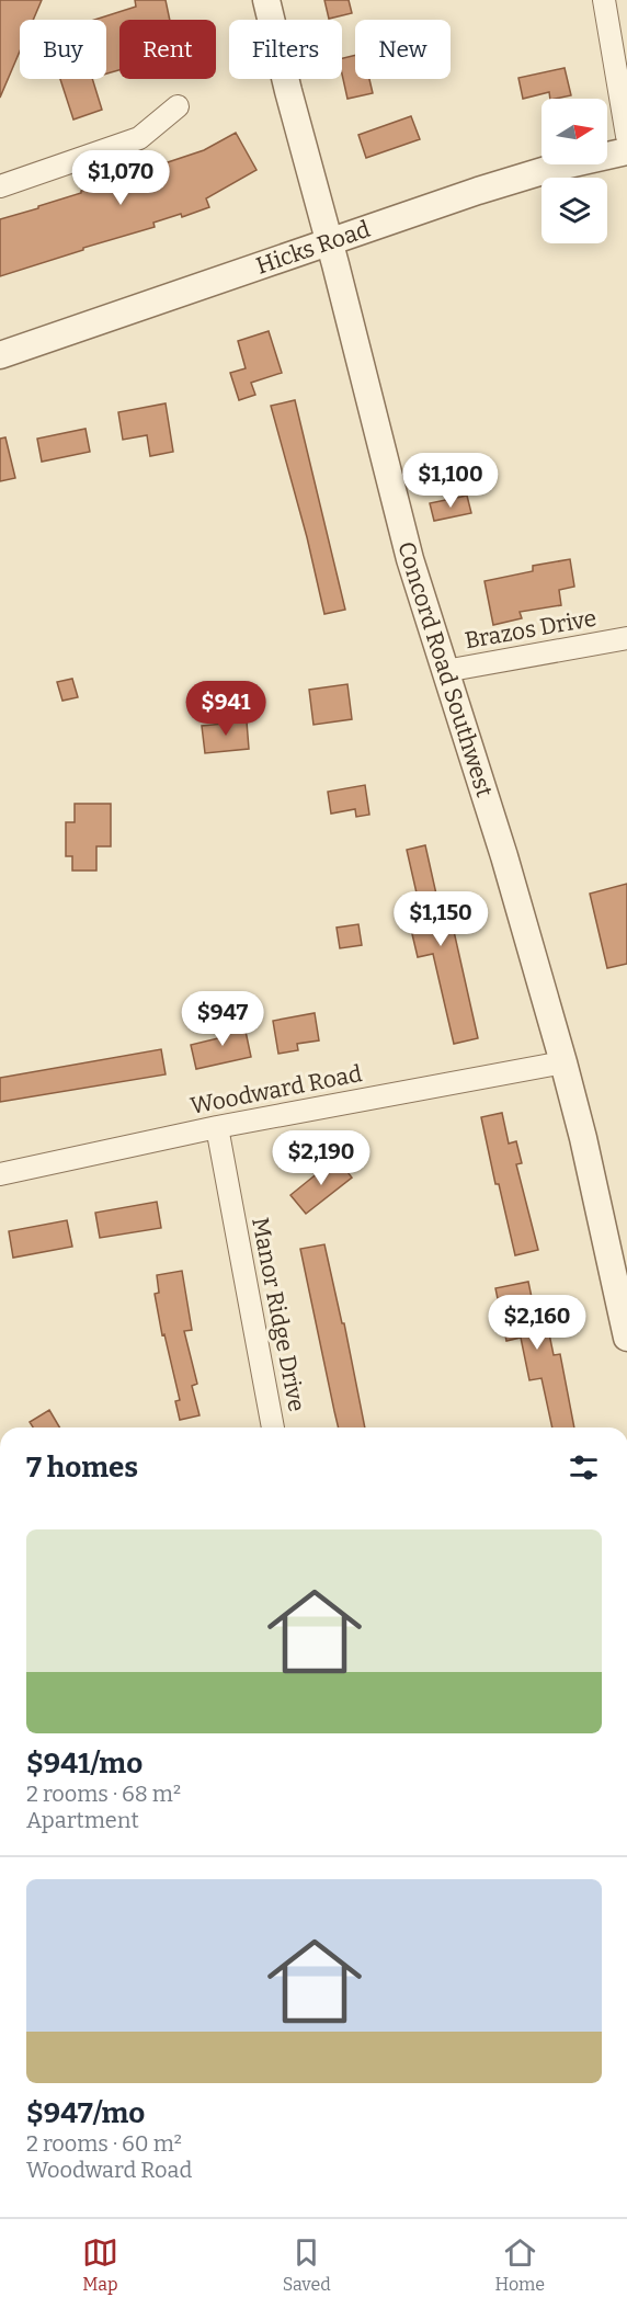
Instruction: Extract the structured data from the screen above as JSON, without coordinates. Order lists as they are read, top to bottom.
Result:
{
  "streets": {
    "street": [
      "Hicks Road",
      "Brazos Drive",
      "Concord Road Southwest",
      "Woodward Road",
      "Manor Ridge Drive"
    ]
  },
  "crossings": [
    ["Hicks Road", "Concord Road Southwest"],
    ["Brazos Drive", "Concord Road Southwest"],
    ["Concord Road Southwest", "Woodward Road"],
    ["Woodward Road", "Manor Ridge Drive"]
  ],
  "north": "right",
  "page": {
    "chip": [
      "Buy",
      "Rent",
      "Filters",
      "New"
    ],
    "price": [
      "$1,070",
      "$1,100",
      "$941",
      "$1,150",
      "$947",
      "$2,190",
      "$2,160"
    ],
    "heading": "7 homes",
    "list": [
      {
        "name": "$941/mo",
        "note": "2 rooms · 68 m² · Apartment"
      },
      {
        "name": "$947/mo",
        "note": "2 rooms · 60 m² · Woodward Road"
      }
    ],
    "tabs": ["Map", "Saved", "Home"]
  }
}
